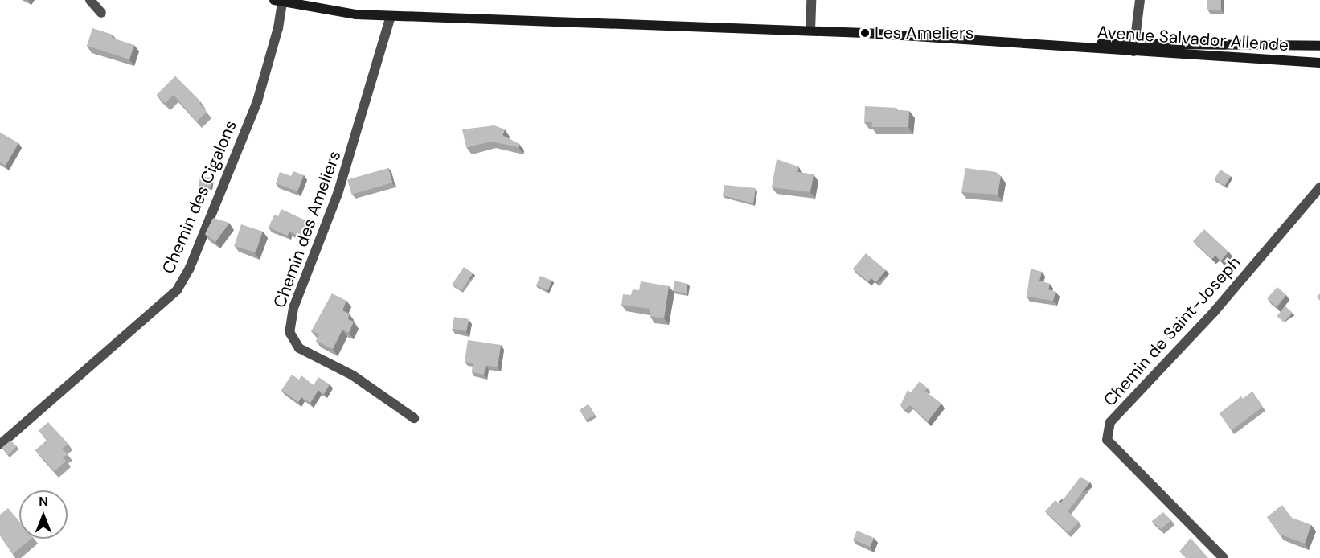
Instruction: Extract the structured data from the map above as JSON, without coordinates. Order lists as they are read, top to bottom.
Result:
{
  "streets": {
    "main road": ["Avenue Salvador Allende"],
    "street": ["Chemin des Cigalons", "Chemin des Ameliers", "Chemin de Saint-Joseph"]
  },
  "crossings": [
    ["Avenue Salvador Allende", "Chemin des Cigalons"],
    ["Avenue Salvador Allende", "Chemin des Ameliers"]
  ],
  "places": ["Les Ameliers"],
  "north": "top"
}
